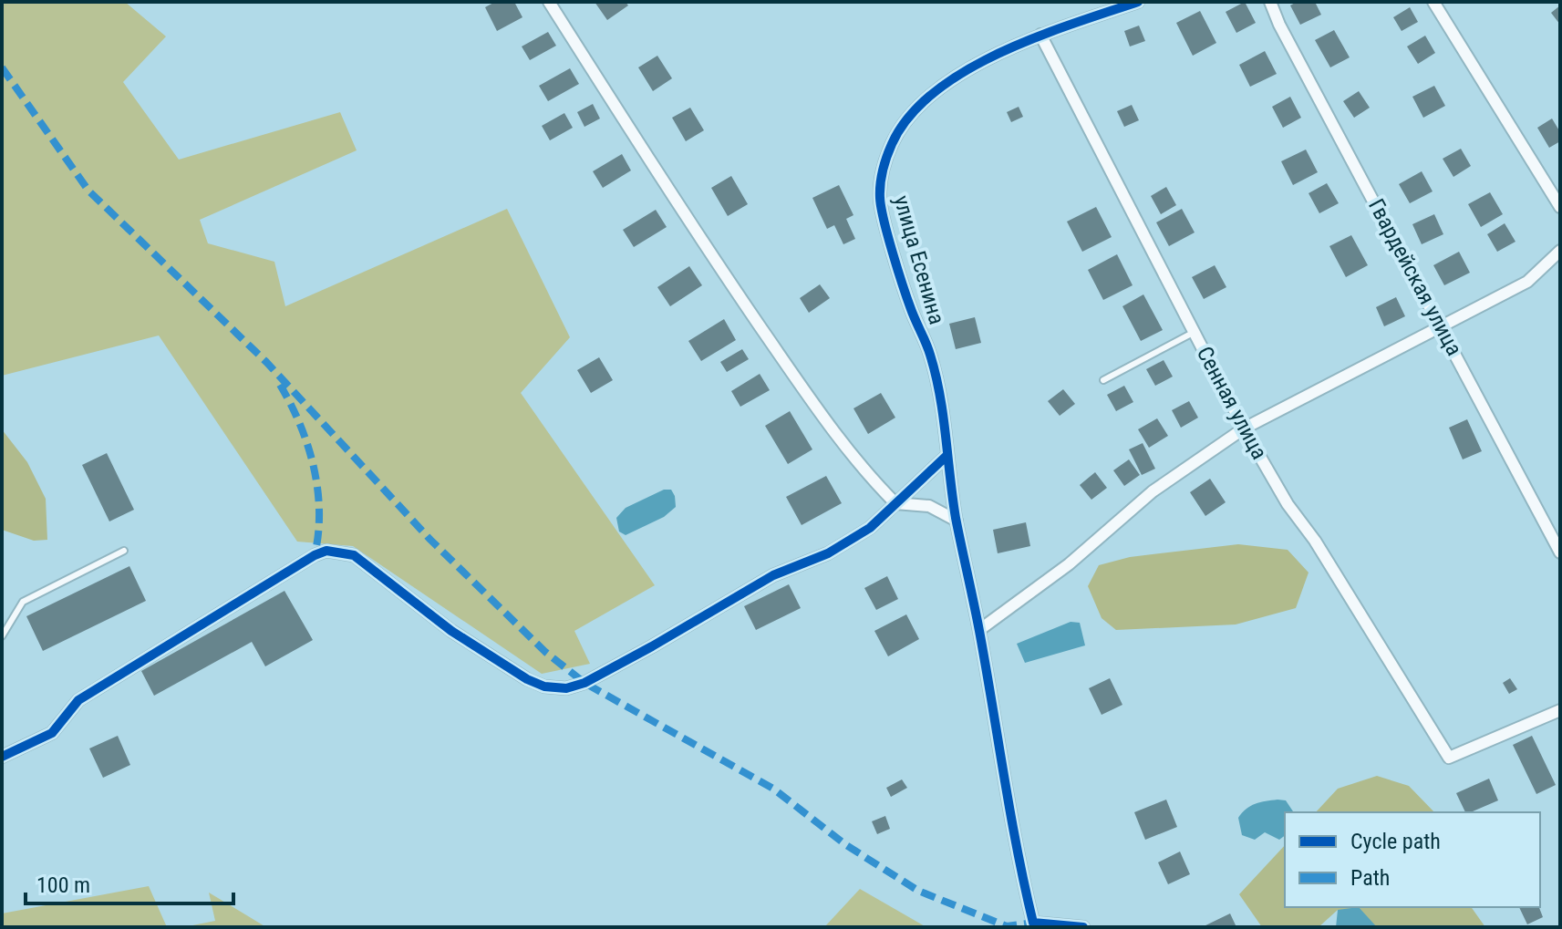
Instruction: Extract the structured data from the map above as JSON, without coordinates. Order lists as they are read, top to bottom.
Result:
{
  "streets": {
    "street": ["улица Есенина", "Гвардейская улица", "Сенная улица"]
  },
  "crossings": [
    ["улица Есенина", "Сенная улица"]
  ],
  "legend": ["Cycle path", "Path"],
  "scale_bar": "100 m"
}
